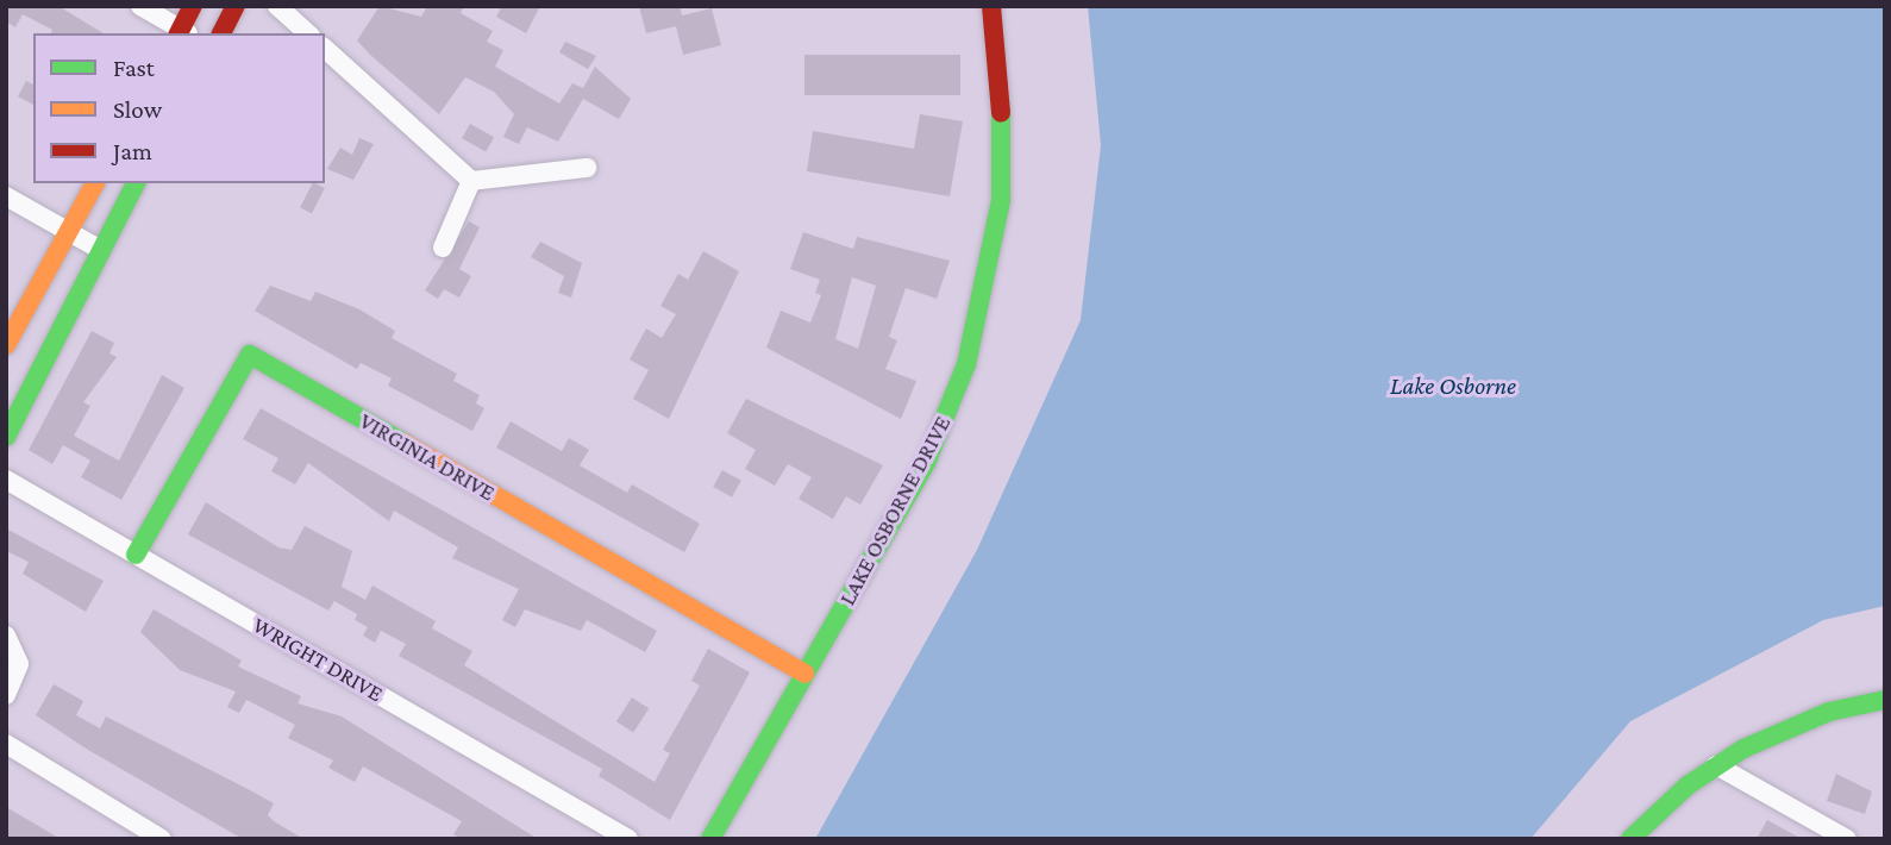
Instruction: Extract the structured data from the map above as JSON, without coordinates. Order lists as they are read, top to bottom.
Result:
{
  "streets": {
    "street": ["VIRGINIA DRIVE", "LAKE OSBORNE DRIVE", "WRIGHT DRIVE"]
  },
  "crossings": [
    ["VIRGINIA DRIVE", "LAKE OSBORNE DRIVE"],
    ["VIRGINIA DRIVE", "WRIGHT DRIVE"]
  ],
  "water": ["Lake Osborne"],
  "legend": ["Fast", "Slow", "Jam"]
}
